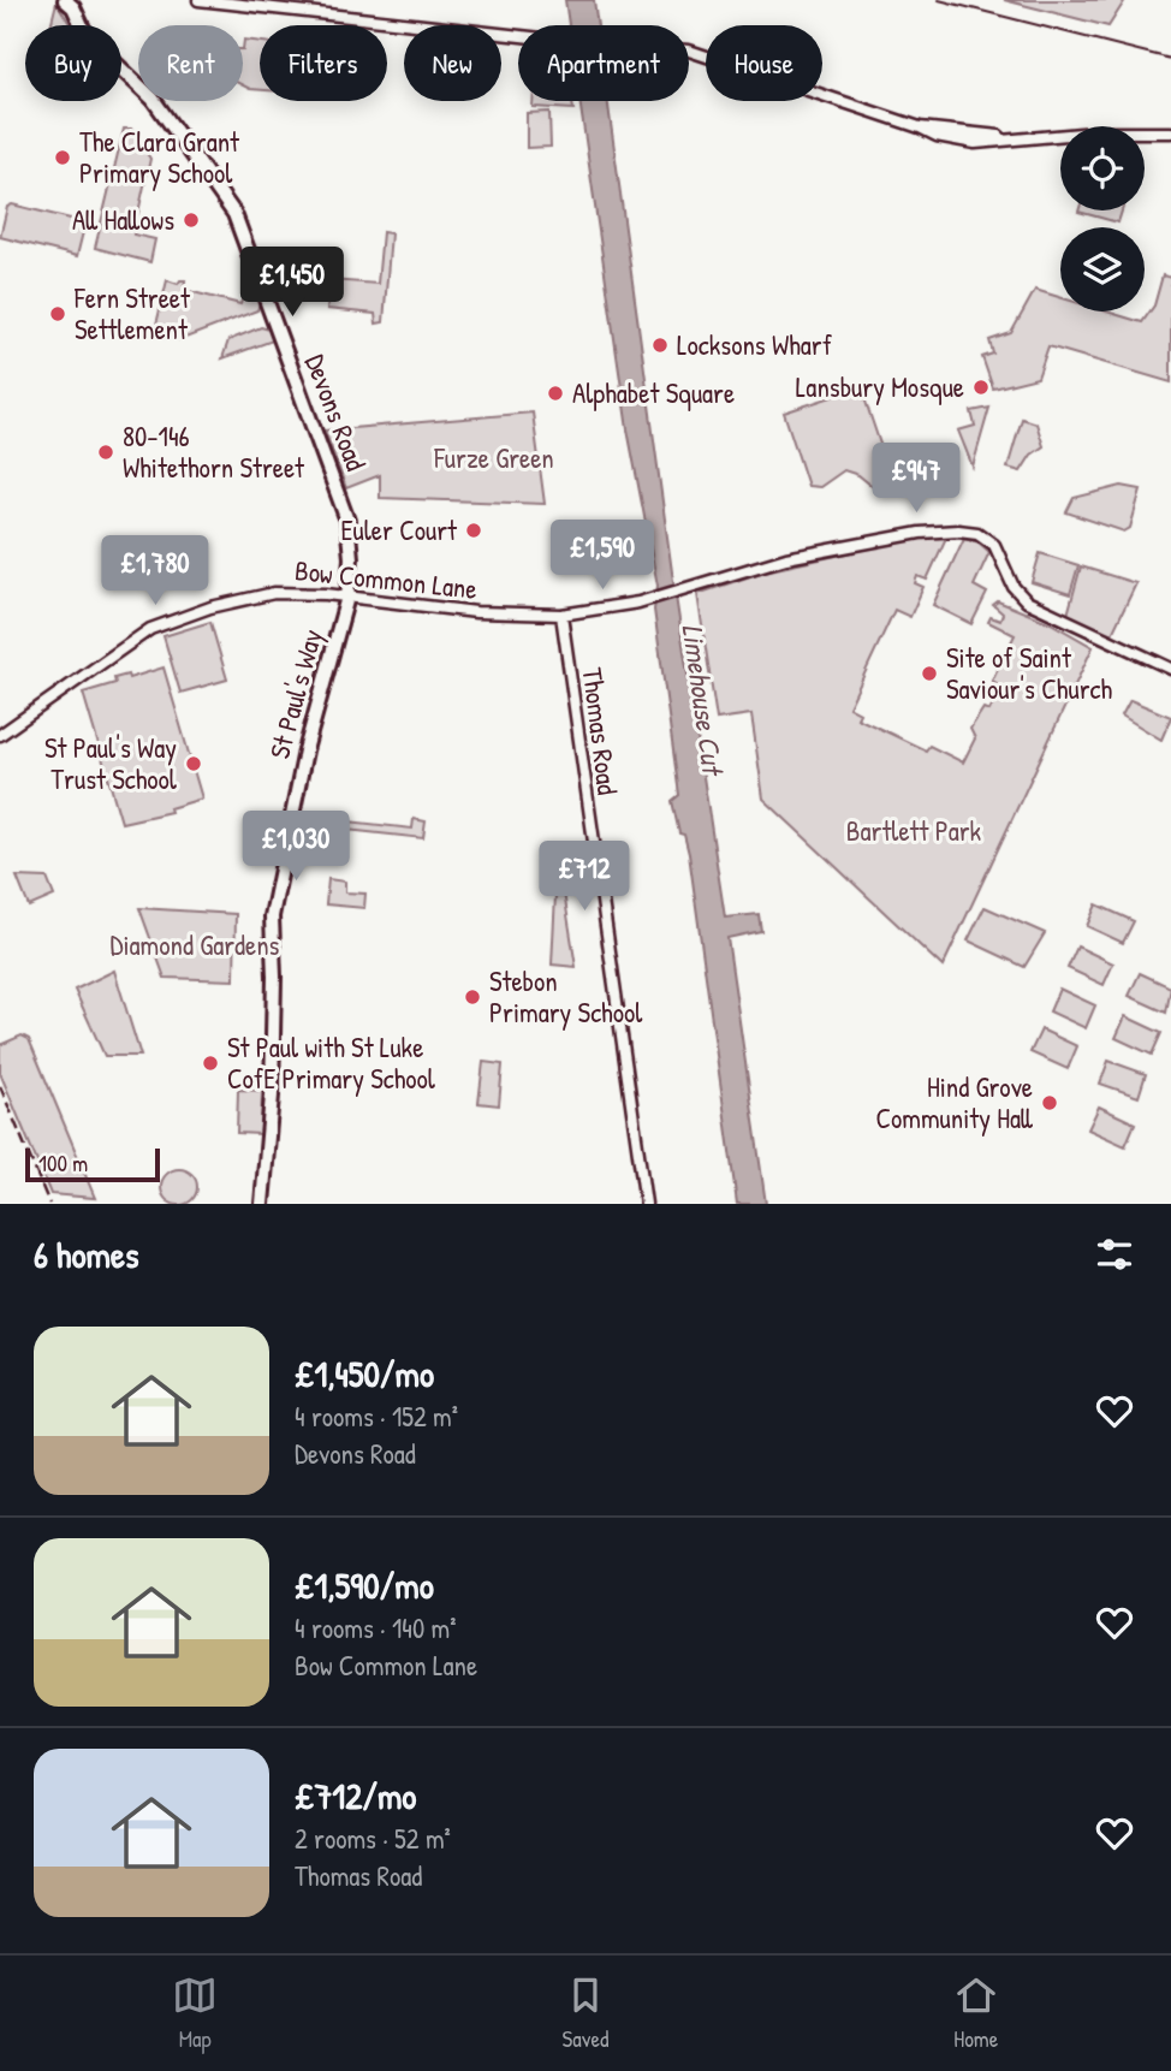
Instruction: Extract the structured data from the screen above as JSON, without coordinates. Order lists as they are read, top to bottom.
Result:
{
  "streets": {
    "main road": ["Devons Road", "St Paul's Way"],
    "street": ["Bow Common Lane", "Thomas Road"]
  },
  "crossings": [
    ["Devons Road", "Bow Common Lane"],
    ["Devons Road", "St Paul's Way"],
    ["Bow Common Lane", "St Paul's Way"],
    ["Bow Common Lane", "Thomas Road"]
  ],
  "water": ["Limehouse Cut"],
  "parks": ["Furze Green", "Bartlett Park", "Diamond Gardens"],
  "places": [
    "The Clara Grant Primary School",
    "All Hallows",
    "Fern Street Settlement",
    "Locksons Wharf",
    "Lansbury Mosque",
    "Alphabet Square",
    "80-146 Whitethorn Street",
    "Euler Court",
    "Site of Saint Saviour's Church",
    "St Paul's Way Trust School",
    "Stebon Primary School",
    "St Paul with St Luke CofE Primary School",
    "Hind Grove Community Hall"
  ],
  "scale_bar": "100 m",
  "page": {
    "chip": [
      "Buy",
      "Rent",
      "Filters",
      "New",
      "Apartment",
      "House"
    ],
    "price": [
      "£1,450",
      "£947",
      "£1,590",
      "£1,780",
      "£1,030",
      "£712"
    ],
    "scale": "100 m",
    "heading": "6 homes",
    "list": [
      {
        "name": "£1,450/mo",
        "note": "4 rooms · 152 m² · Devons Road"
      },
      {
        "name": "£1,590/mo",
        "note": "4 rooms · 140 m² · Bow Common Lane"
      },
      {
        "name": "£712/mo",
        "note": "2 rooms · 52 m² · Thomas Road"
      }
    ],
    "tabs": ["Map", "Saved", "Home"]
  }
}
